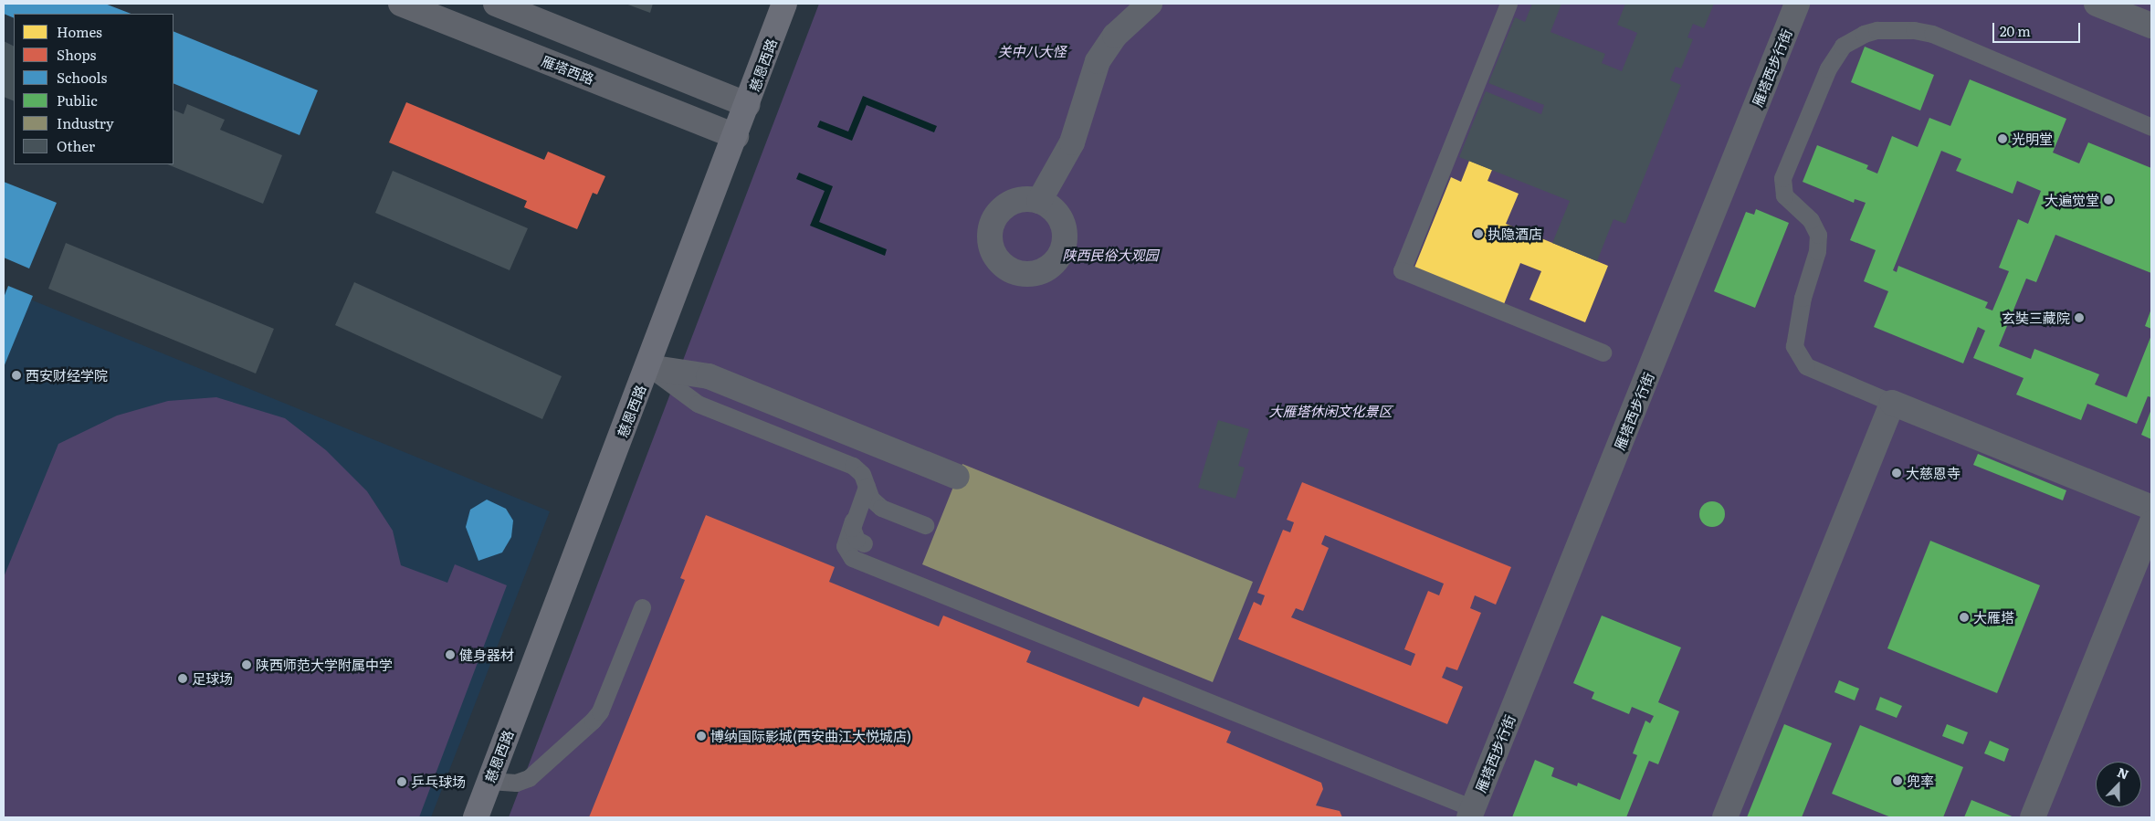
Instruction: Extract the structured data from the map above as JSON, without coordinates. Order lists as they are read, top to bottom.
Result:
{
  "streets": {
    "main road": ["慈恩西路"],
    "street": ["雁塔西步行街", "雁塔西路"]
  },
  "crossings": [
    ["慈恩西路", "雁塔西路"]
  ],
  "parks": ["关中八大怪", "陕西民俗大观园", "大雁塔休闲文化景区"],
  "places": [
    "光明堂",
    "大遍觉堂",
    "执隐酒店",
    "玄奘三藏院",
    "西安财经学院",
    "大慈恩寺",
    "大雁塔",
    "健身器材",
    "陕西师范大学附属中学",
    "足球场",
    "博纳国际影城(西安曲江大悦城店)",
    "兜率",
    "乒乓球场"
  ],
  "legend": [
    "Homes",
    "Shops",
    "Schools",
    "Public",
    "Industry",
    "Other"
  ],
  "scale_bar": "20 m",
  "north": "top"
}
